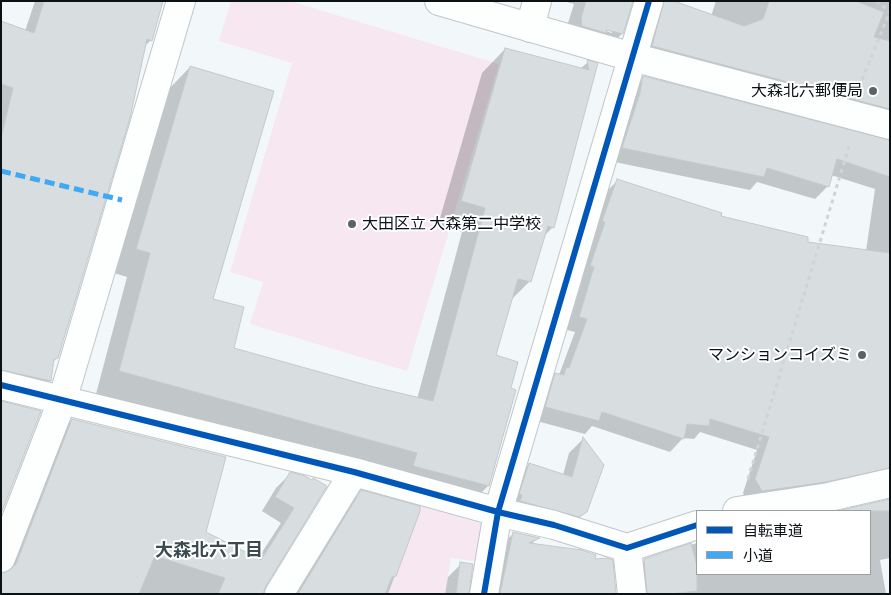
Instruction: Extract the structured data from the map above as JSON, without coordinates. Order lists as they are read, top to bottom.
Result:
{
  "districts": ["大森北六丁目"],
  "places": ["大森北六郵便局", "大田区立 大森第二中学校", "マンションコイズミ"],
  "legend": ["自転車道", "小道"]
}
